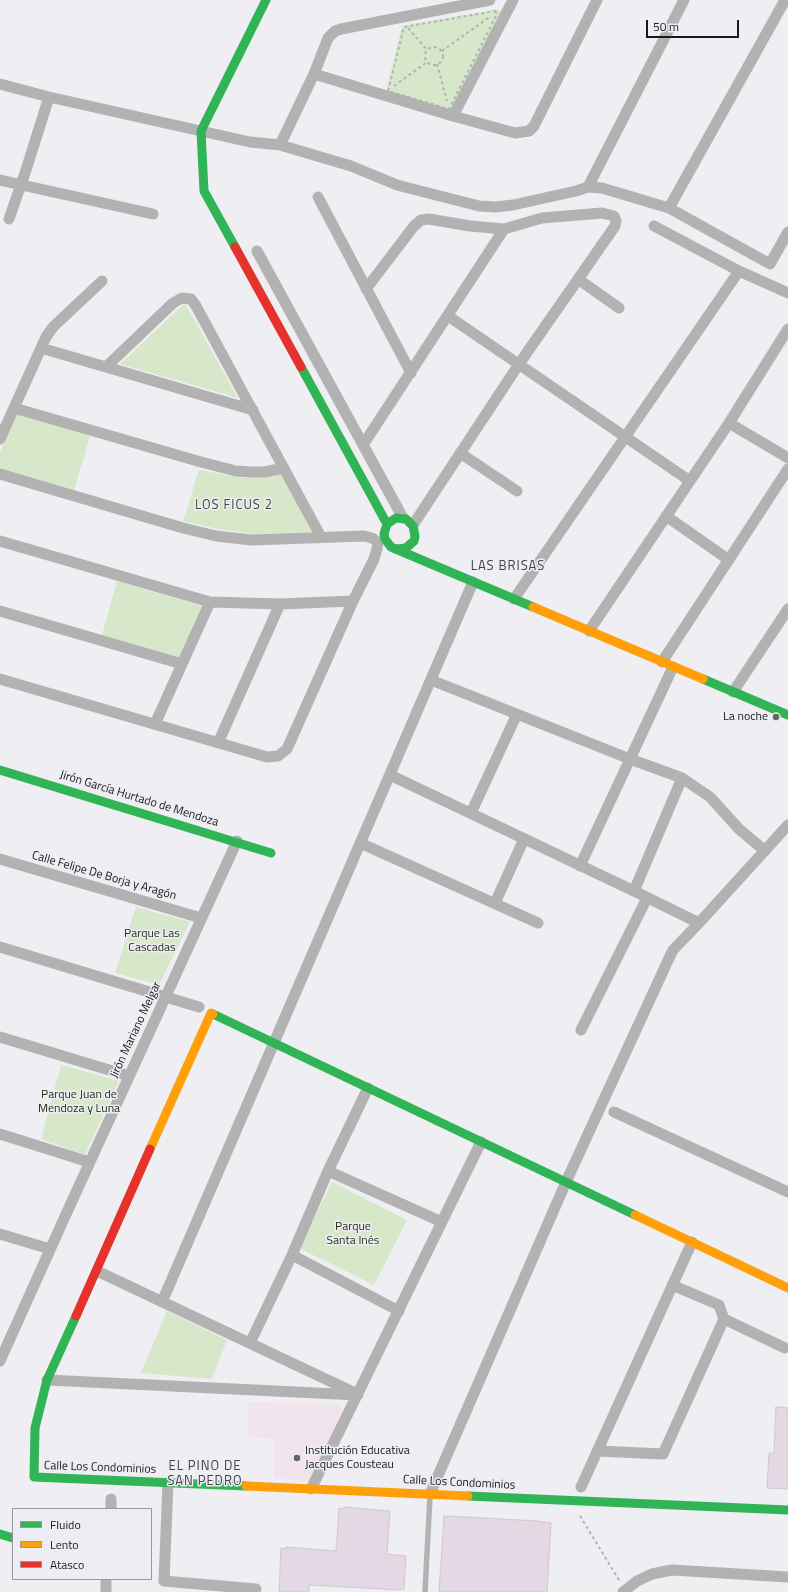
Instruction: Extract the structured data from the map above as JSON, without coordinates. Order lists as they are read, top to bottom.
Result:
{
  "streets": {
    "street": [
      "Jirón García Hurtado de Mendoza",
      "Calle Felipe De Borja y Aragón",
      "Jirón Mariano Melgar",
      "Calle Los Condominios"
    ]
  },
  "crossings": [
    ["Jirón García Hurtado de Mendoza", "Jirón Mariano Melgar"],
    ["Calle Felipe De Borja y Aragón", "Jirón Mariano Melgar"]
  ],
  "districts": ["LOS FICUS 2", "LAS BRISAS", "EL PINO DE SAN PEDRO"],
  "parks": ["Parque Las Cascadas", "Parque Juan de Mendoza y Luna", "Parque Santa Inés"],
  "places": ["La noche", "Institución Educativa Jacques Cousteau"],
  "legend": ["Fluido", "Lento", "Atasco"],
  "scale_bar": "50 m"
}
